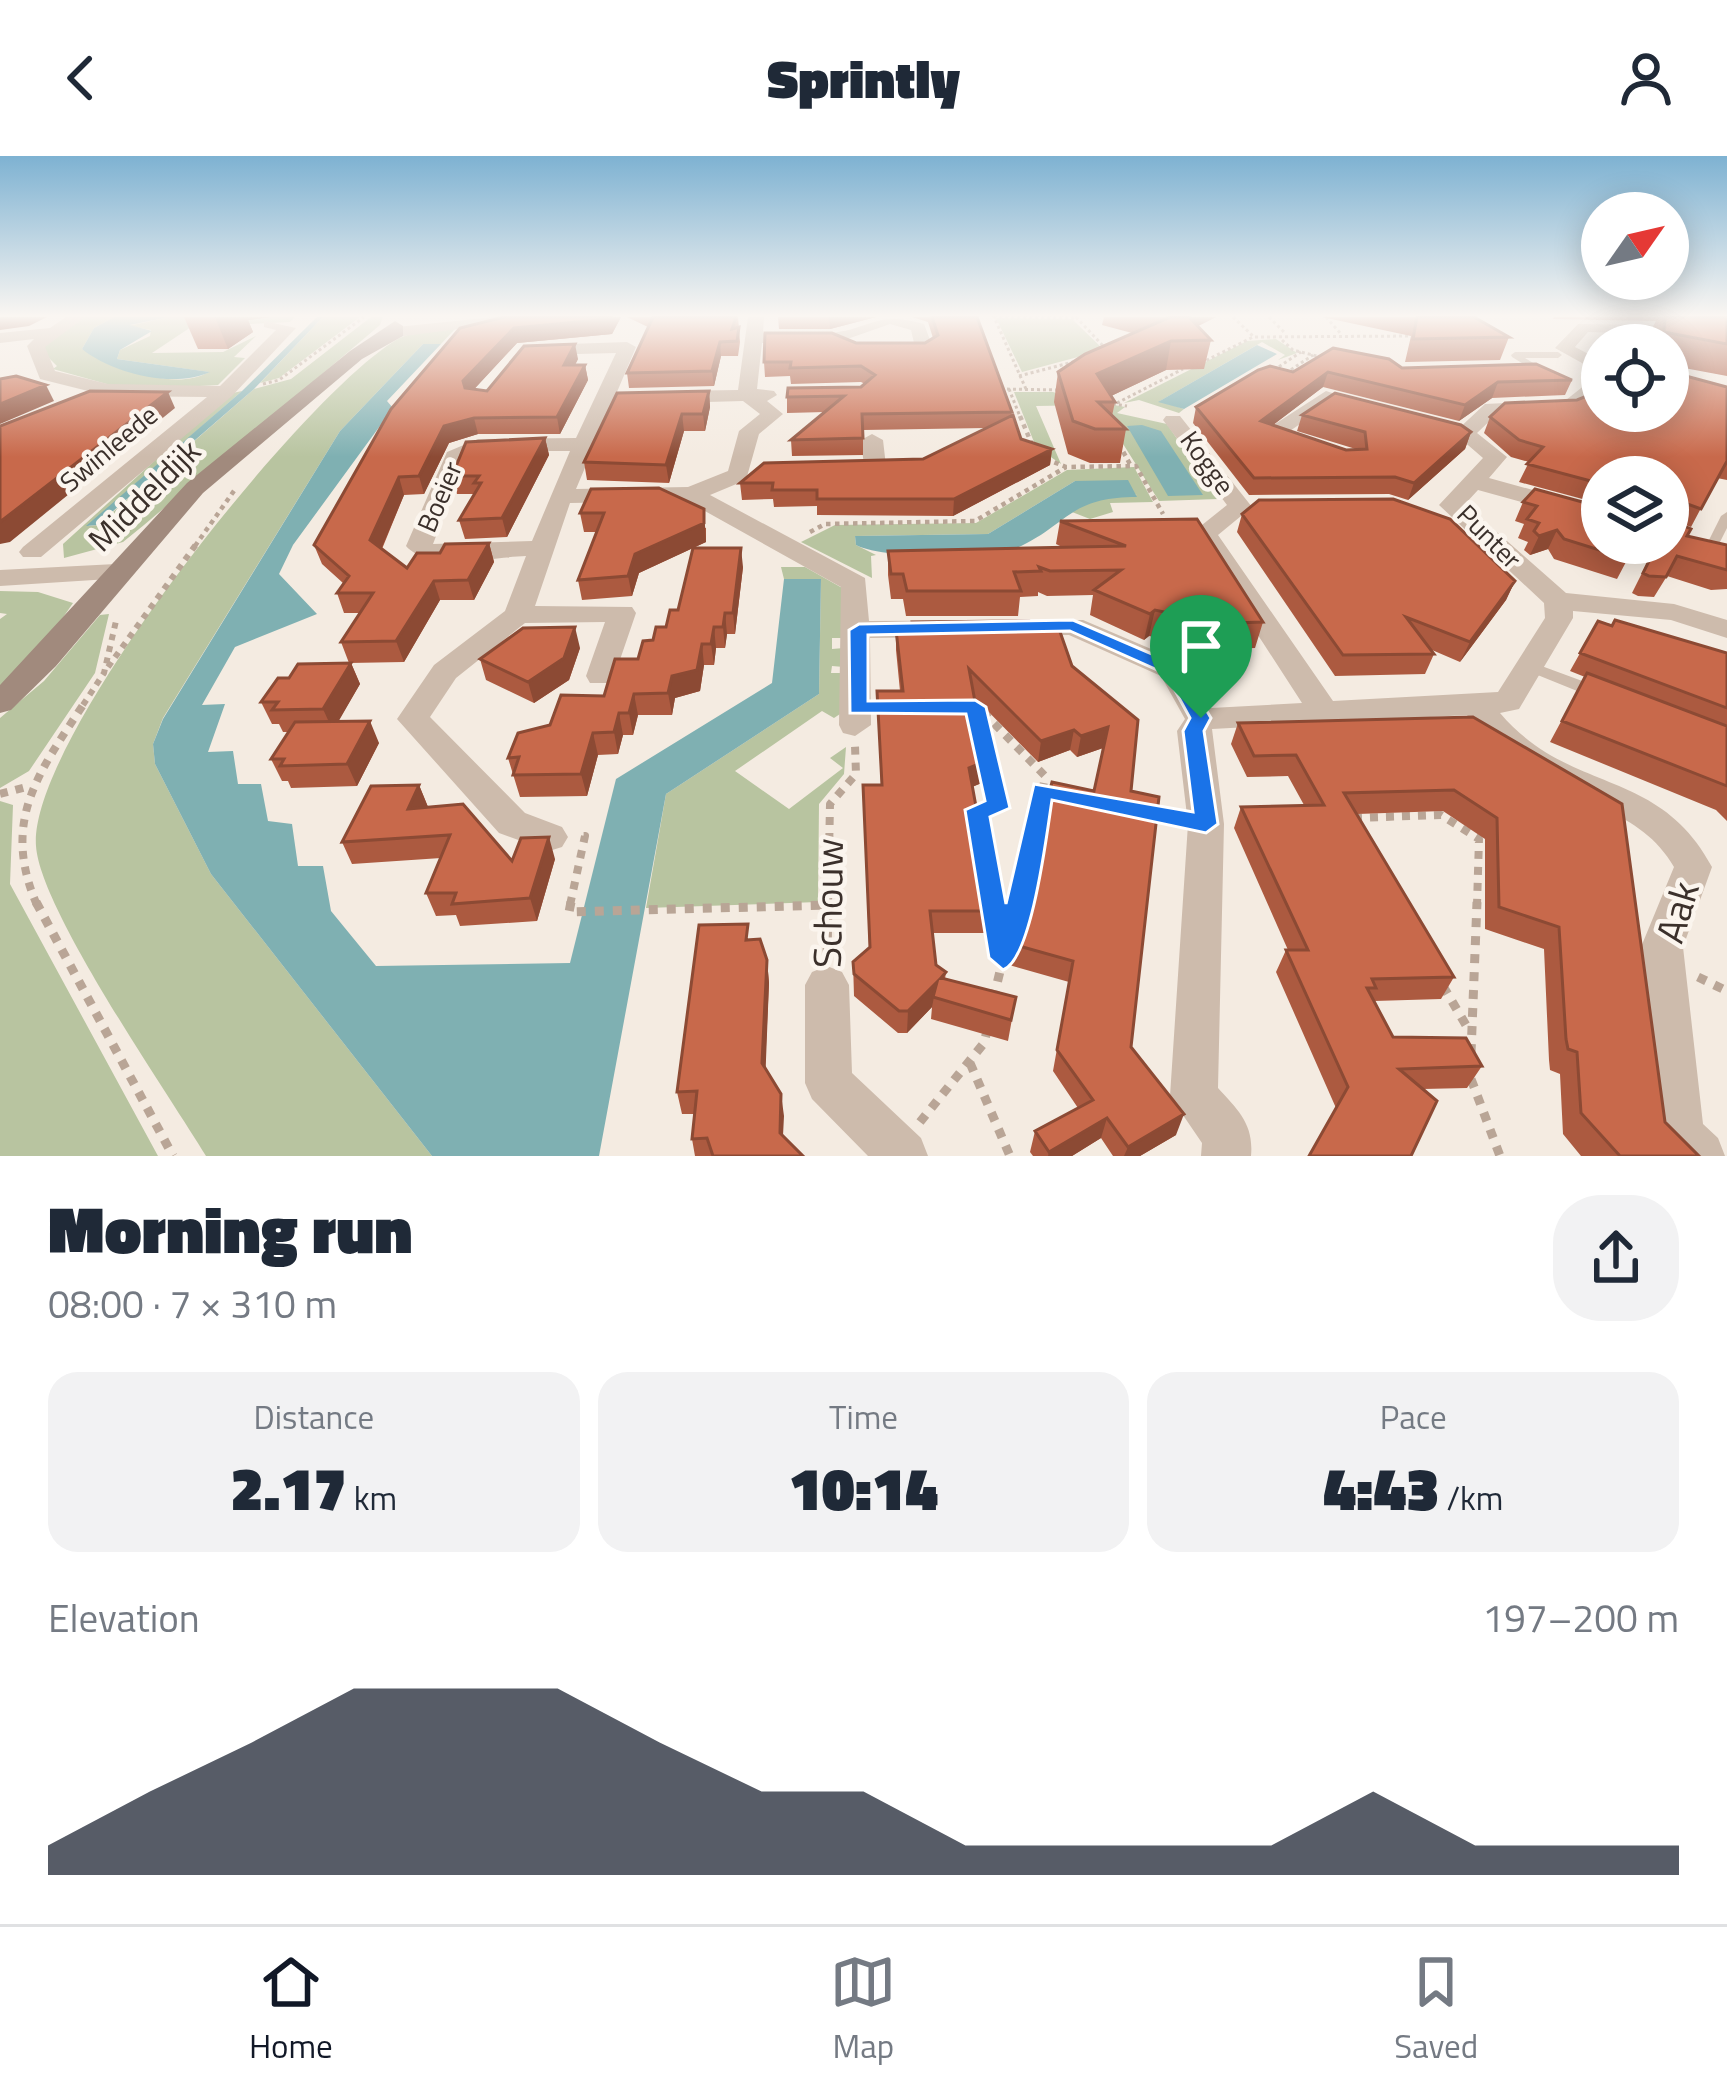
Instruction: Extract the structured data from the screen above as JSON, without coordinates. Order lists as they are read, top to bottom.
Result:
{
  "streets": {
    "street": [
      "Swinleede",
      "Kogge",
      "Middeldijk",
      "Boeier",
      "Punter",
      "Schouw",
      "Aak"
    ]
  },
  "north": "top right",
  "page": {
    "header": "Sprintly",
    "heading": ["Morning run", "08:00 · 7 × 310 m"],
    "stats": [
      ["Distance", "2.17 km"],
      ["Time", "10:14"],
      ["Pace", "4:43 /km"]
    ],
    "chart": ["Elevation", "197–200 m"],
    "tabs": ["Home", "Map", "Saved"]
  }
}
